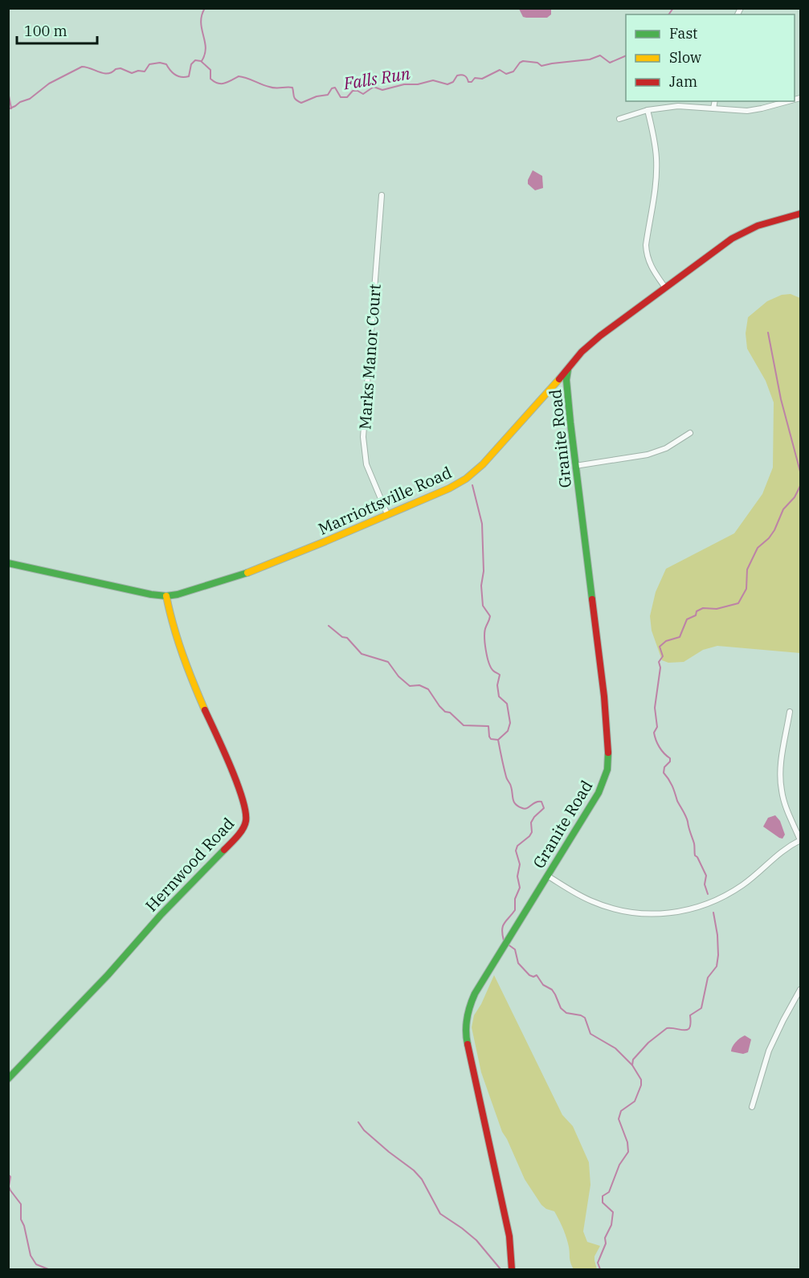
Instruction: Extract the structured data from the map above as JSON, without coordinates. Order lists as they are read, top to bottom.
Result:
{
  "streets": {
    "street": [
      "Marks Manor Court",
      "Granite Road",
      "Marriottsville Road",
      "Hernwood Road"
    ]
  },
  "crossings": [
    ["Marks Manor Court", "Marriottsville Road"],
    ["Granite Road", "Marriottsville Road"],
    ["Marriottsville Road", "Hernwood Road"]
  ],
  "water": ["Falls Run"],
  "legend": ["Fast", "Slow", "Jam"],
  "scale_bar": "100 m"
}
